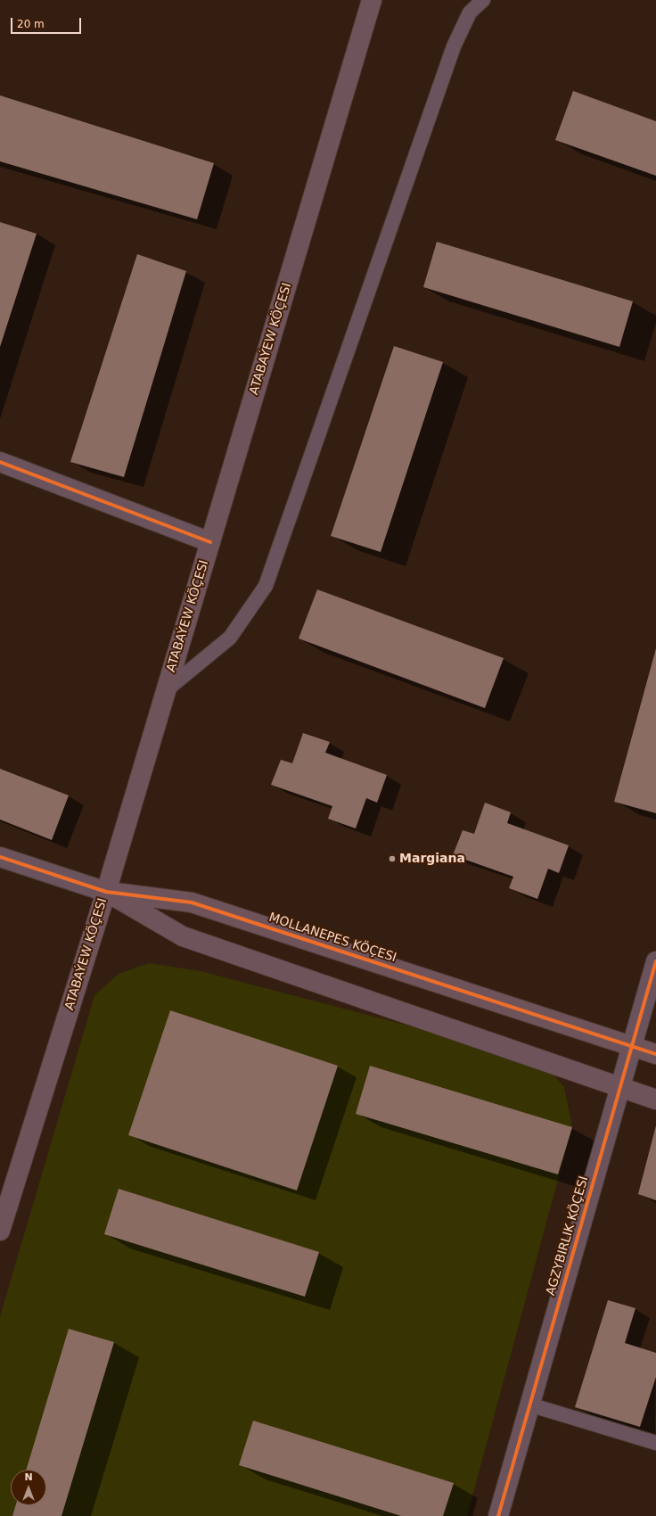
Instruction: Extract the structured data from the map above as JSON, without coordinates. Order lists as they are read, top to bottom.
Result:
{
  "streets": {
    "main road": ["ATABAÝEW KÖÇESI", "MOLLANEPES KÖÇESI"],
    "street": ["AGZYBIRLIK KÖÇESI"]
  },
  "crossings": [
    ["ATABAÝEW KÖÇESI", "MOLLANEPES KÖÇESI"],
    ["MOLLANEPES KÖÇESI", "AGZYBIRLIK KÖÇESI"]
  ],
  "places": ["Margiana"],
  "scale_bar": "20 m",
  "north": "top"
}
